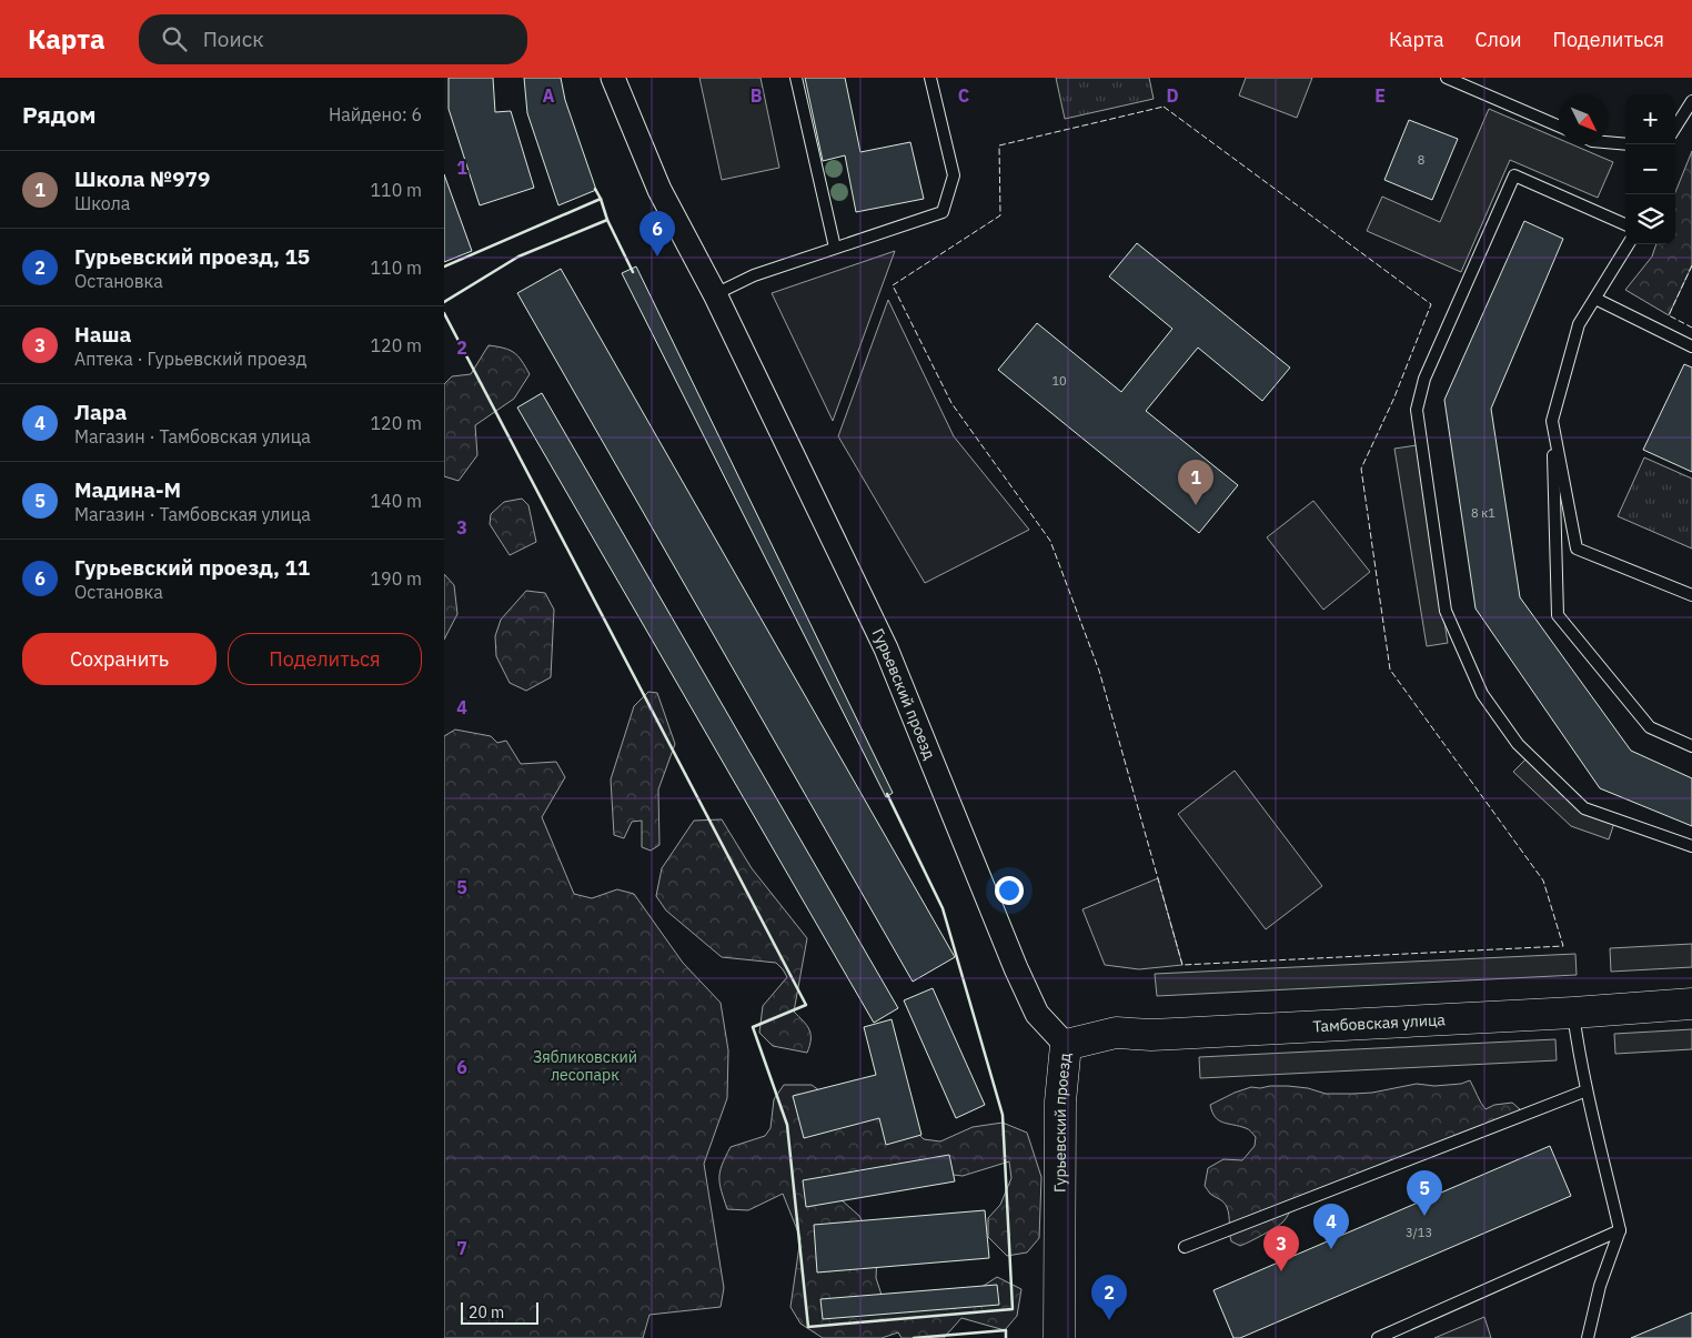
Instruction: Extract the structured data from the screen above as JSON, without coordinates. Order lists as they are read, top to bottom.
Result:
{
  "streets": {
    "street": ["Гурьевский проезд", "Тамбовская улица"]
  },
  "crossings": [
    ["Гурьевский проезд", "Тамбовская улица"]
  ],
  "parks": ["Зябликовский лесопарк"],
  "house_numbers": [
    "8",
    "10",
    "8 к1",
    "3/13"
  ],
  "scale_bar": "20 m",
  "north": "bottom right",
  "page": {
    "header": "Карта",
    "search": "Поиск",
    "nav": ["Карта", "Слои", "Поделиться"],
    "heading": ["Рядом", "Найдено: 6"],
    "map_buttons": ["+", "−"],
    "list": [
      {
        "mark": "1",
        "name": "Школа №979",
        "note": "Школа",
        "value": "110 m"
      },
      {
        "mark": "2",
        "name": "Гурьевский проезд, 15",
        "note": "Остановка",
        "value": "110 m"
      },
      {
        "mark": "3",
        "name": "Наша",
        "note": "Аптека · Гурьевский проезд",
        "value": "120 m"
      },
      {
        "mark": "4",
        "name": "Лара",
        "note": "Магазин · Тамбовская улица",
        "value": "120 m"
      },
      {
        "mark": "5",
        "name": "Мадина-М",
        "note": "Магазин · Тамбовская улица",
        "value": "140 m"
      },
      {
        "mark": "6",
        "name": "Гурьевский проезд, 11",
        "note": "Остановка",
        "value": "190 m"
      }
    ],
    "pins": [
      "6",
      "1",
      "5",
      "4",
      "3",
      "2"
    ],
    "buttons": ["Сохранить", "Поделиться"],
    "scale": "20 m"
  },
  "grid": {
    "columns": [
      "A",
      "B",
      "C",
      "D",
      "E"
    ],
    "rows": [
      "1",
      "2",
      "3",
      "4",
      "5",
      "6",
      "7"
    ]
  }
}
